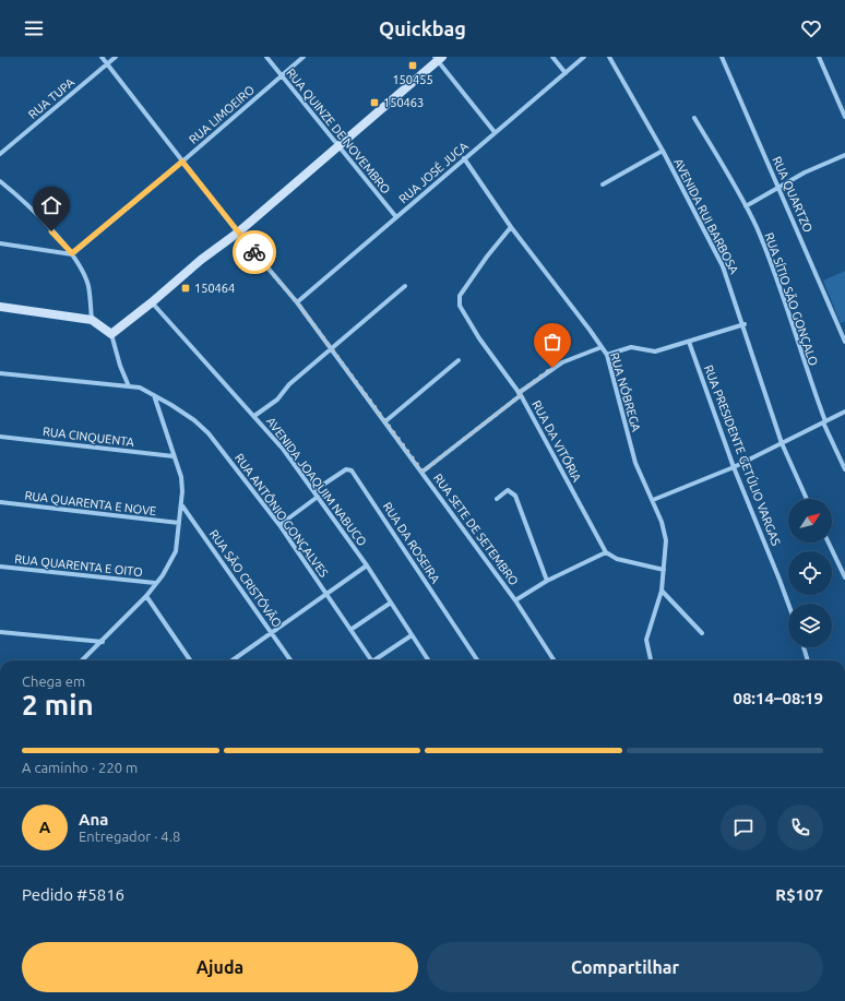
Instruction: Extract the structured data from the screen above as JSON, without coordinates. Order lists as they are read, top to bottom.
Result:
{
  "streets": {
    "street": [
      "RUA TUPA",
      "RUA LIMOEIRO",
      "RUA QUINZE DE NOVEMBRO",
      "RUA JOSÉ JUCA",
      "RUA QUARTZO",
      "AVENIDA RUI BARBOSA",
      "RUA SÍTIO SÃO GONÇALO",
      "RUA NÓBREGA",
      "RUA CINQUENTA",
      "RUA DA VITÓRIA",
      "RUA PRESIDENTE GETÚLIO VARGAS",
      "AVENIDA JOAQUIM NABUCO",
      "RUA QUARENTA E NOVE",
      "RUA ANTÔNIO GONÇALVES",
      "RUA SETE DE SETEMBRO",
      "RUA DA ROSEIRA",
      "RUA QUARENTA E OITO",
      "RUA SÃO CRISTÓVÃO"
    ]
  },
  "crossings": [
    ["RUA TUPA", "RUA SETE DE SETEMBRO"],
    ["RUA LIMOEIRO", "RUA QUINZE DE NOVEMBRO"],
    ["RUA LIMOEIRO", "RUA SETE DE SETEMBRO"],
    ["RUA QUINZE DE NOVEMBRO", "RUA JOSÉ JUCA"],
    ["RUA JOSÉ JUCA", "RUA NÓBREGA"],
    ["RUA JOSÉ JUCA", "RUA SETE DE SETEMBRO"],
    ["RUA NÓBREGA", "RUA DA VITÓRIA"],
    ["AVENIDA JOAQUIM NABUCO", "RUA DA ROSEIRA"]
  ],
  "places": {
    "transit": ["150455", "150463", "150464"]
  },
  "north": "top right",
  "page": {
    "header": "Quickbag",
    "heading": ["2 min", "Chega em", "08:14–08:19"],
    "panel": [
      "Ana",
      "Entregador · 4.8",
      "Pedido #5816",
      "R$107"
    ],
    "bar": "A caminho · 220 m",
    "round": "A",
    "buttons": ["Ajuda", "Compartilhar"]
  }
}
